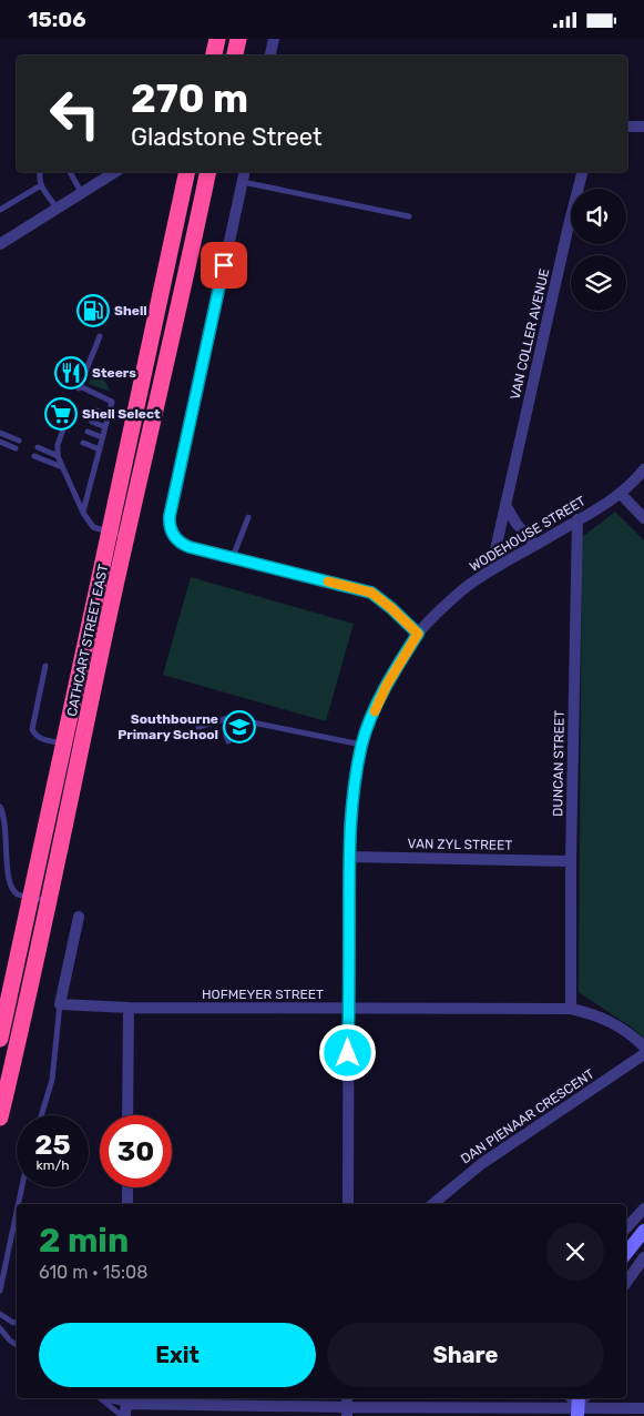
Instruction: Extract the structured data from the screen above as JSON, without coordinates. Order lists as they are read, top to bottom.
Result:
{
  "streets": {
    "highway": ["CATHCART STREET EAST"],
    "street": [
      "VAN COLLER AVENUE",
      "WODEHOUSE STREET",
      "DUNCAN STREET",
      "VAN ZYL STREET",
      "HOFMEYER STREET",
      "DAN PIENAAR CRESCENT"
    ]
  },
  "crossings": [
    ["VAN COLLER AVENUE", "WODEHOUSE STREET"],
    ["WODEHOUSE STREET", "DUNCAN STREET"],
    ["WODEHOUSE STREET", "VAN ZYL STREET"],
    ["WODEHOUSE STREET", "HOFMEYER STREET"],
    ["DUNCAN STREET", "VAN ZYL STREET"],
    ["DUNCAN STREET", "HOFMEYER STREET"]
  ],
  "places": {
    "fuel station": ["Shell"],
    "restaurant": ["Steers"],
    "supermarket": ["Shell Select"],
    "school or university": ["Southbourne Primary School"]
  },
  "page": {
    "status": "15:06",
    "turn": ["270 m", "Gladstone Street"],
    "speed": "25 km/h",
    "limit": "30",
    "heading": ["2 min", "610 m · 15:08"],
    "buttons": ["Exit", "Share"]
  }
}
